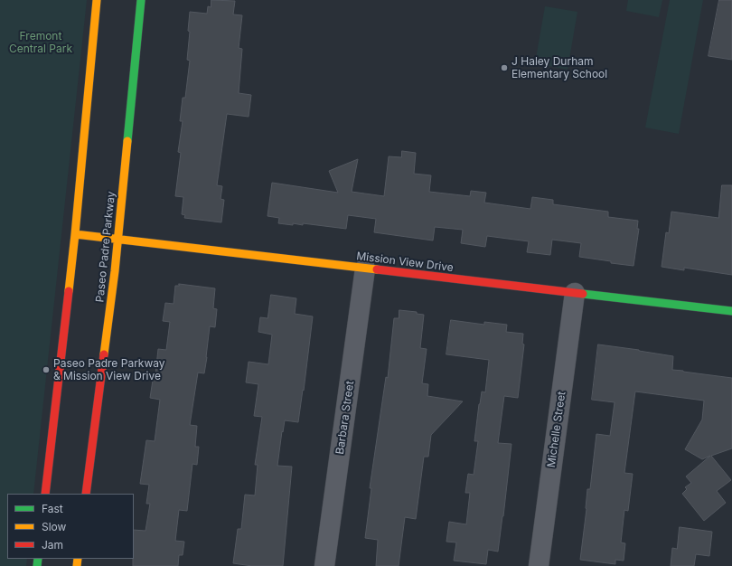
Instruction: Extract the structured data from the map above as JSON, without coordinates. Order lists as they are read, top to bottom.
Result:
{
  "streets": {
    "main road": ["Paseo Padre Parkway", "Mission View Drive"],
    "street": ["Barbara Street", "Michelle Street"]
  },
  "crossings": [
    ["Paseo Padre Parkway", "Mission View Drive"],
    ["Mission View Drive", "Barbara Street"],
    ["Mission View Drive", "Michelle Street"]
  ],
  "parks": ["Fremont Central Park"],
  "places": ["J Haley Durham Elementary School", "Paseo Padre Parkway & Mission View Drive"],
  "legend": ["Fast", "Slow", "Jam"]
}
